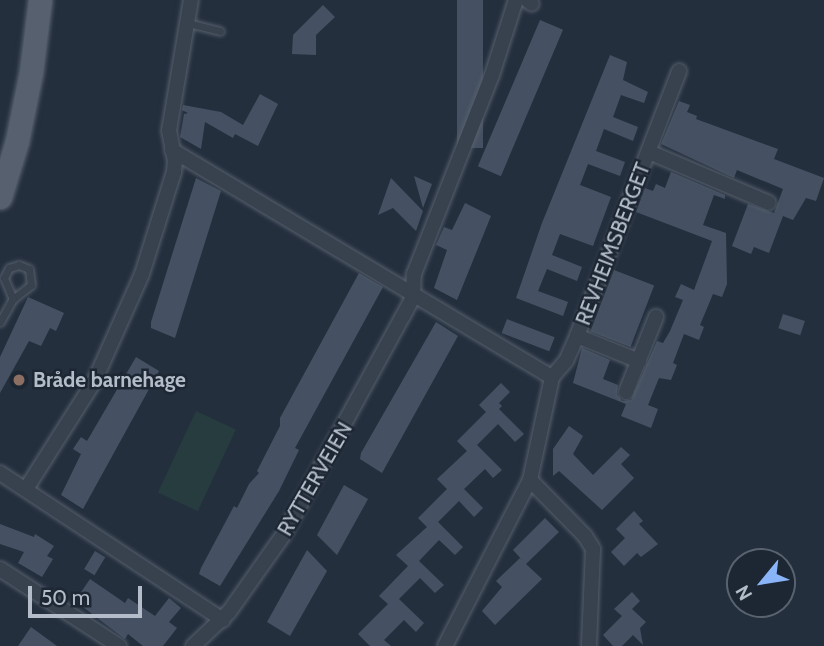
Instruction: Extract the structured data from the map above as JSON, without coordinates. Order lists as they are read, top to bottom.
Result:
{
  "streets": {
    "street": ["REVHEIMSBERGET", "RYTTERVEIEN"]
  },
  "places": ["Bråde barnehage"],
  "scale_bar": "50 m",
  "north": "bottom left"
}
